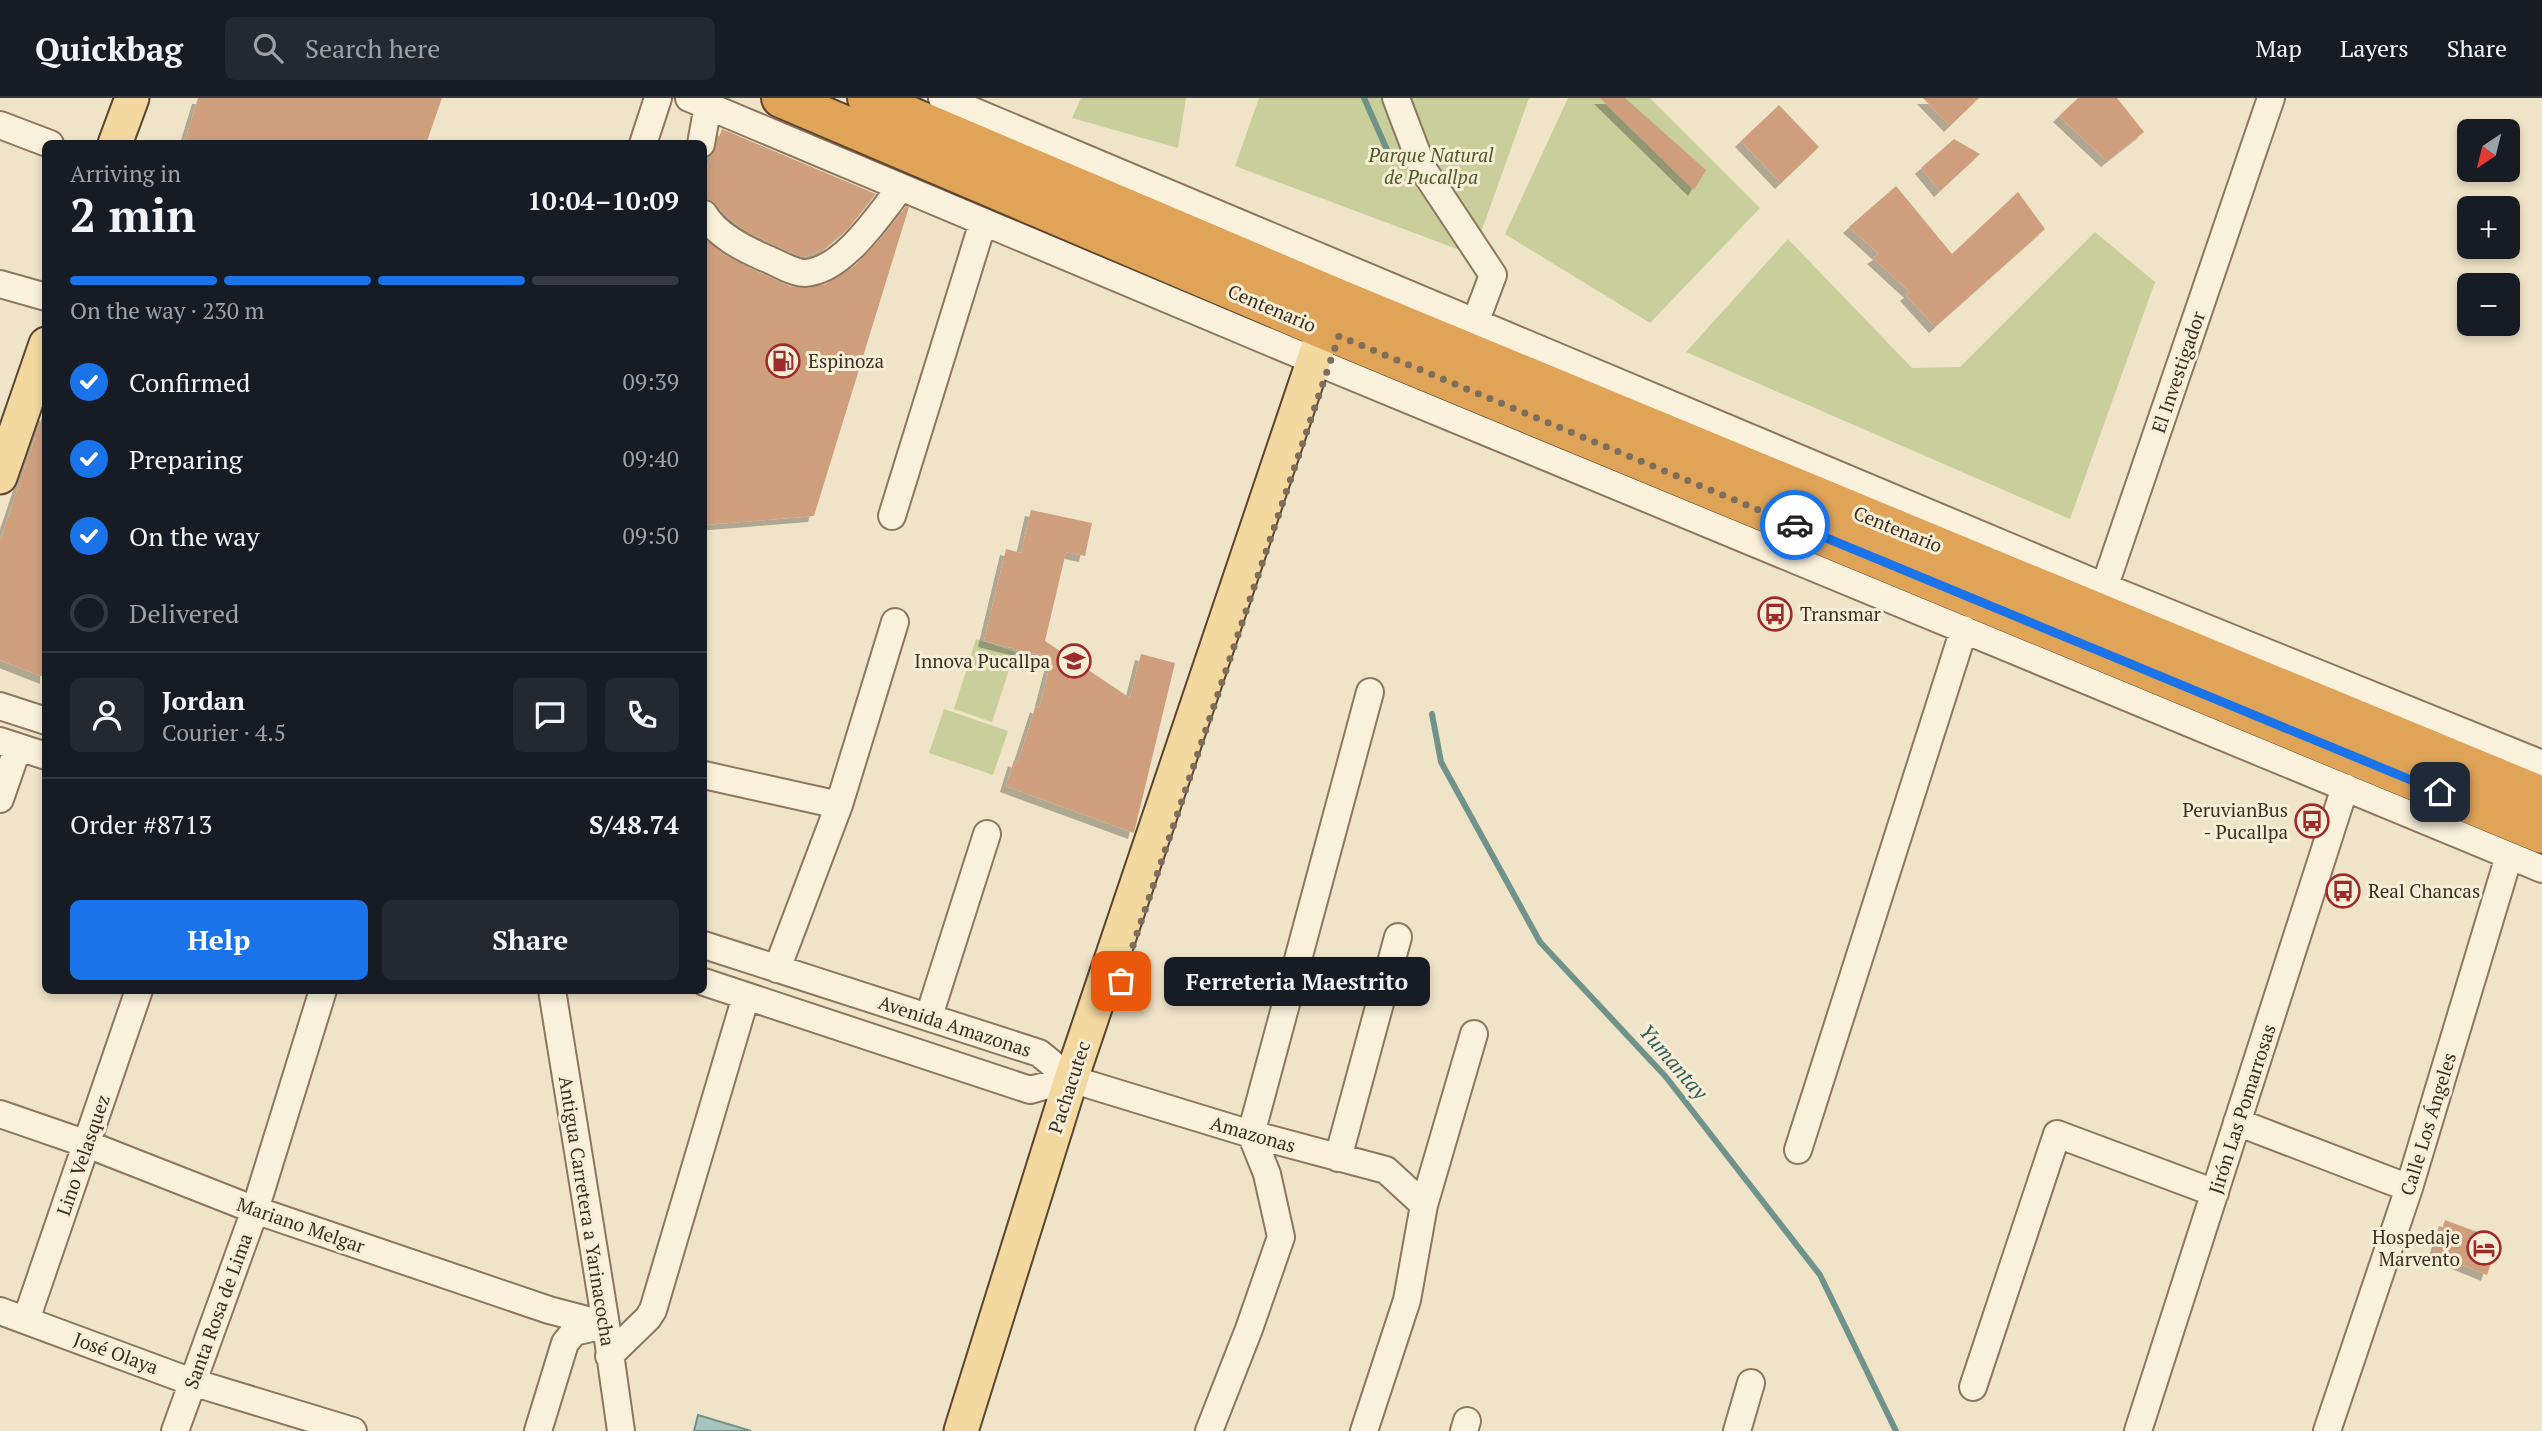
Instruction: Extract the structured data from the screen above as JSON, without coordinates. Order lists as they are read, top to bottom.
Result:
{
  "streets": {
    "highway": ["Centenario"],
    "main road": ["Pachacutec"],
    "street": [
      "El Investigador",
      "Avenida Amazonas",
      "Jirón Las Pomarrosas",
      "Calle Los Ángeles",
      "Amazonas",
      "Lino Velasquez",
      "Antigua Carretera a Yarinacocha",
      "Mariano Melgar",
      "Santa Rosa de Lima",
      "José Olaya"
    ]
  },
  "crossings": [
    ["Centenario", "El Investigador"],
    ["Centenario", "Pachacutec"],
    ["Avenida Amazonas", "Pachacutec"],
    ["Avenida Amazonas", "Amazonas"],
    ["Pachacutec", "Amazonas"],
    ["Lino Velasquez", "Mariano Melgar"],
    ["Lino Velasquez", "José Olaya"],
    ["Antigua Carretera a Yarinacocha", "Mariano Melgar"],
    ["Mariano Melgar", "Santa Rosa de Lima"],
    ["Santa Rosa de Lima", "José Olaya"]
  ],
  "water": ["Yumantay"],
  "parks": ["Parque Natural de Pucallpa"],
  "places": {
    "fuel station": ["Espinoza"],
    "bus stop": ["Transmar", "PeruvianBus - Pucallpa", "Real Chancas"],
    "school or university": ["Innova Pucallpa"],
    "other": ["Ferreteria Maestrito"],
    "hotel": ["Hospedaje Marvento"]
  },
  "north": "bottom left",
  "page": {
    "header": "Quickbag",
    "search": "Search here",
    "nav": ["Map", "Layers", "Share"],
    "map_buttons": ["+", "−"],
    "heading": ["2 min", "Arriving in", "10:04–10:09"],
    "panel": [
      "Jordan",
      "Courier · 4.5",
      "Order #8713",
      "S/48.74"
    ],
    "bar": "On the way · 230 m",
    "list": [
      ["Confirmed", "09:39"],
      ["Preparing", "09:40"],
      ["On the way", "09:50"],
      "Delivered"
    ],
    "buttons": ["Help", "Share"],
    "bubble": "Ferreteria Maestrito"
  }
}
